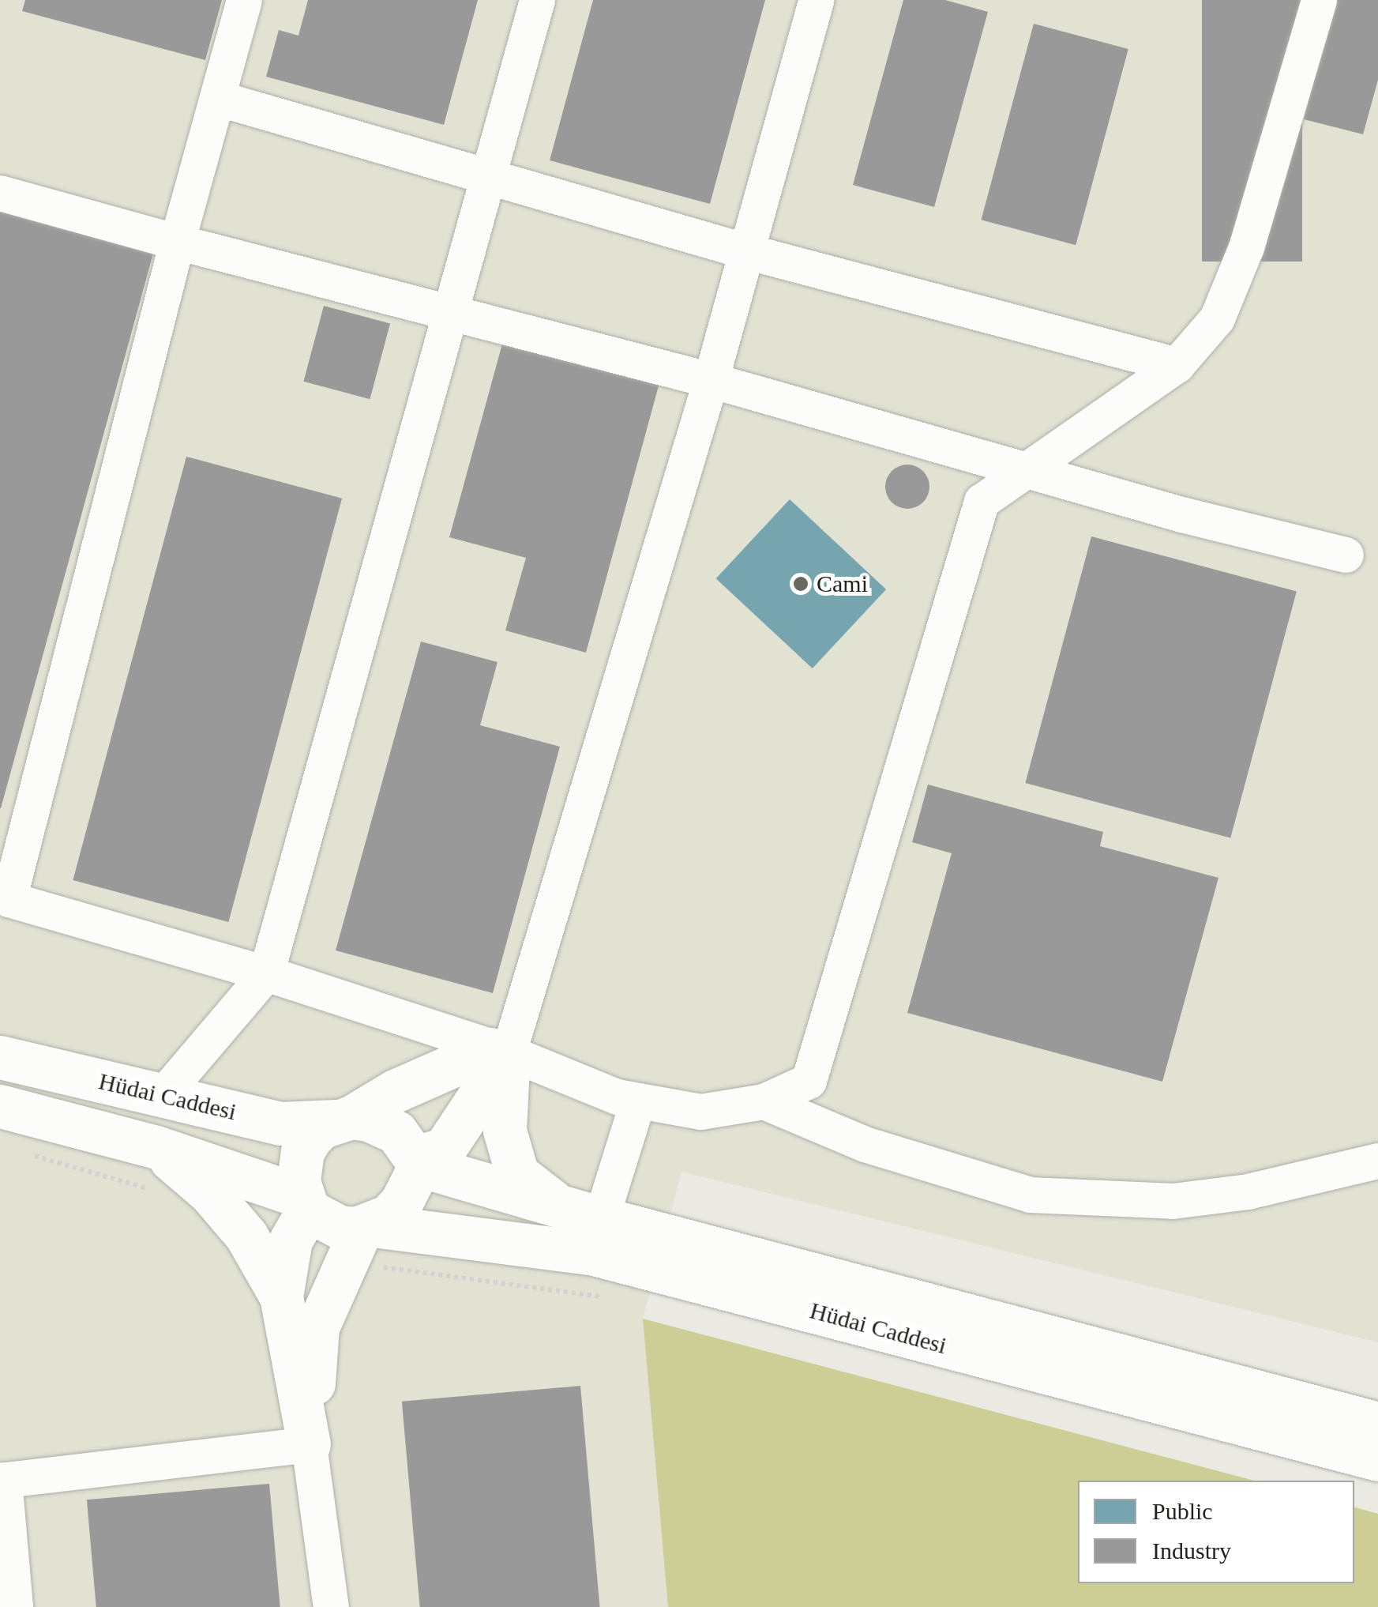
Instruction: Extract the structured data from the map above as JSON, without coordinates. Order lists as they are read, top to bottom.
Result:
{
  "streets": {
    "street": ["Hüdai Caddesi"]
  },
  "places": ["Cami"],
  "legend": ["Public", "Industry"]
}
